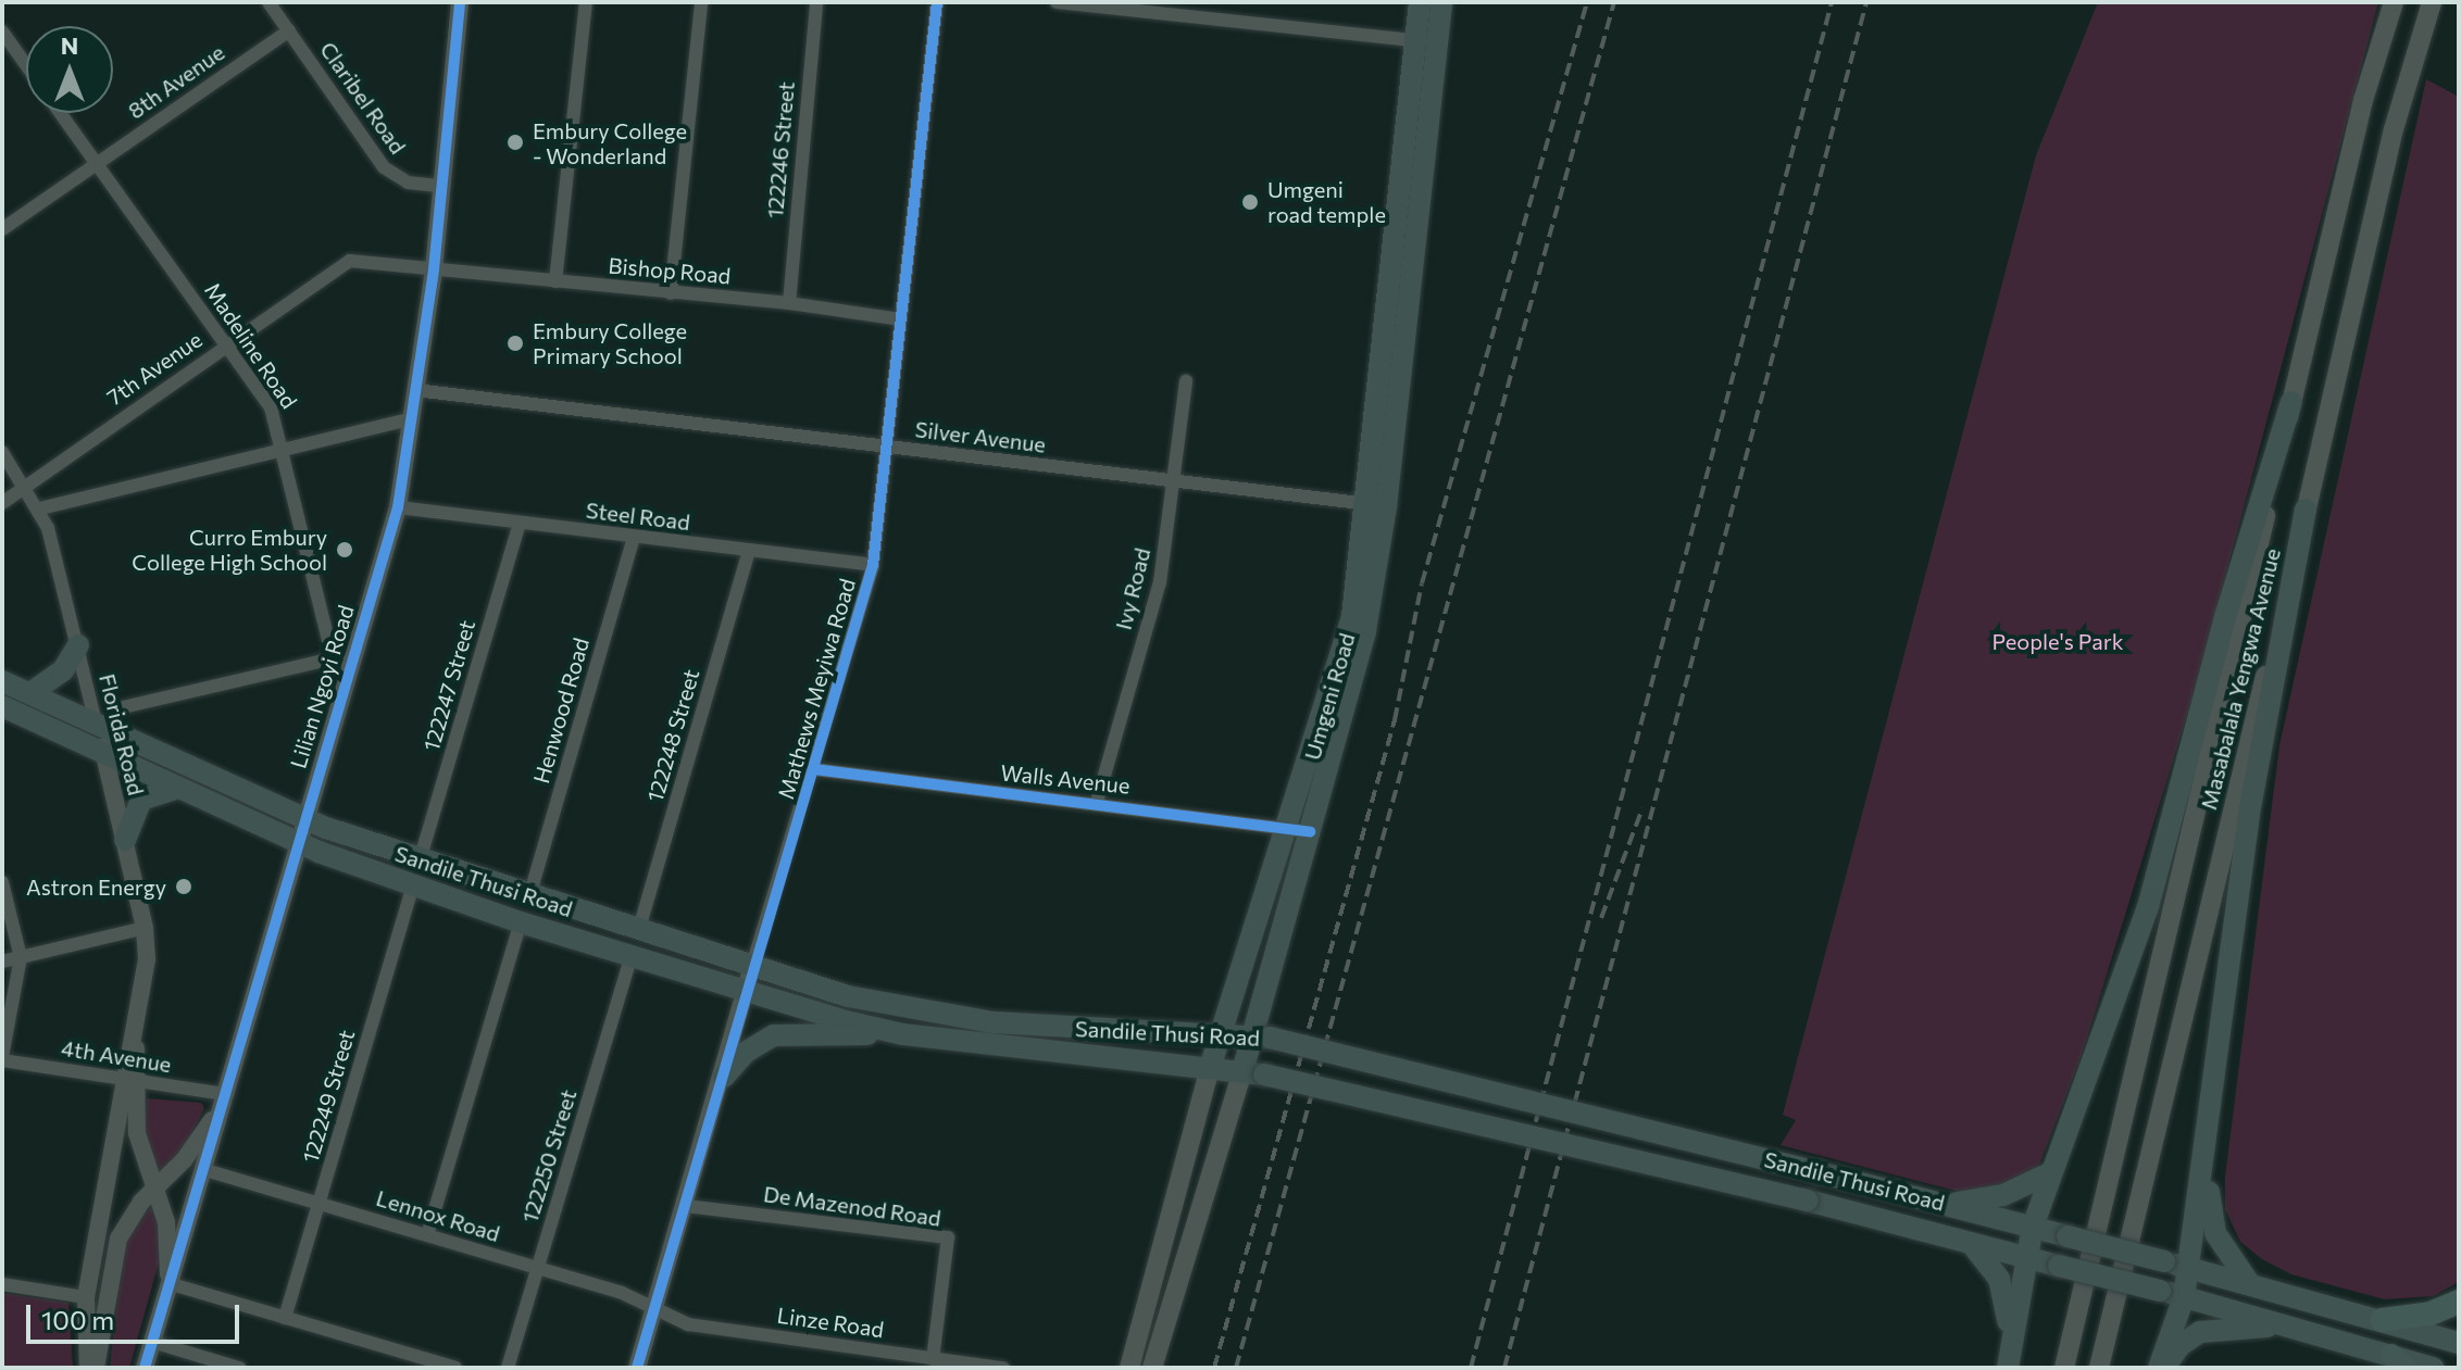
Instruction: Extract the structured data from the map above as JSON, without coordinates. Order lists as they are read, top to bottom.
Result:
{
  "streets": {
    "main road": ["Masabalala Yengwa Avenue", "Umgeni Road", "Sandile Thusi Road"],
    "street": [
      "8th Avenue",
      "Claribel Road",
      "122246 Street",
      "Bishop Road",
      "Madeline Road",
      "7th Avenue",
      "Silver Avenue",
      "Steel Road",
      "Ivy Road",
      "122247 Street",
      "Lilian Ngoyi Road",
      "Mathews Meyiwa Road",
      "Henwood Road",
      "Florida Road",
      "122248 Street",
      "Walls Avenue",
      "4th Avenue",
      "122249 Street",
      "122250 Street",
      "De Mazenod Road",
      "Lennox Road",
      "Linze Road"
    ]
  },
  "crossings": [
    ["8th Avenue", "Claribel Road"],
    ["8th Avenue", "Madeline Road"],
    ["Claribel Road", "Lilian Ngoyi Road"],
    ["122246 Street", "Bishop Road"],
    ["Bishop Road", "7th Avenue"],
    ["Bishop Road", "Lilian Ngoyi Road"],
    ["Bishop Road", "Mathews Meyiwa Road"],
    ["Madeline Road", "7th Avenue"],
    ["Madeline Road", "Lilian Ngoyi Road"],
    ["7th Avenue", "Lilian Ngoyi Road"],
    ["7th Avenue", "Florida Road"],
    ["Silver Avenue", "Ivy Road"],
    ["Silver Avenue", "Lilian Ngoyi Road"],
    ["Silver Avenue", "Mathews Meyiwa Road"],
    ["Silver Avenue", "Umgeni Road"],
    ["Steel Road", "122247 Street"],
    ["Steel Road", "Lilian Ngoyi Road"],
    ["Steel Road", "Mathews Meyiwa Road"],
    ["Steel Road", "Henwood Road"],
    ["Steel Road", "122248 Street"],
    ["Ivy Road", "Walls Avenue"],
    ["122247 Street", "Sandile Thusi Road"],
    ["Lilian Ngoyi Road", "Florida Road"],
    ["Lilian Ngoyi Road", "Sandile Thusi Road"],
    ["Lilian Ngoyi Road", "4th Avenue"],
    ["Lilian Ngoyi Road", "Lennox Road"],
    ["Mathews Meyiwa Road", "Walls Avenue"],
    ["Mathews Meyiwa Road", "Sandile Thusi Road"],
    ["Mathews Meyiwa Road", "De Mazenod Road"],
    ["Mathews Meyiwa Road", "Lennox Road"],
    ["Mathews Meyiwa Road", "Linze Road"],
    ["Umgeni Road", "Walls Avenue"],
    ["Umgeni Road", "Sandile Thusi Road"],
    ["Henwood Road", "Sandile Thusi Road"],
    ["Florida Road", "Sandile Thusi Road"],
    ["Florida Road", "4th Avenue"],
    ["122248 Street", "Sandile Thusi Road"],
    ["Sandile Thusi Road", "122249 Street"],
    ["Sandile Thusi Road", "122250 Street"],
    ["122249 Street", "Lennox Road"],
    ["122250 Street", "Lennox Road"],
    ["De Mazenod Road", "Linze Road"],
    ["Lennox Road", "Linze Road"]
  ],
  "parks": ["People's Park"],
  "places": [
    "Embury College - Wonderland",
    "Umgeni road temple",
    "Embury College Primary School",
    "Curro Embury College High School",
    "Astron Energy"
  ],
  "scale_bar": "100 m",
  "north": "top"
}
